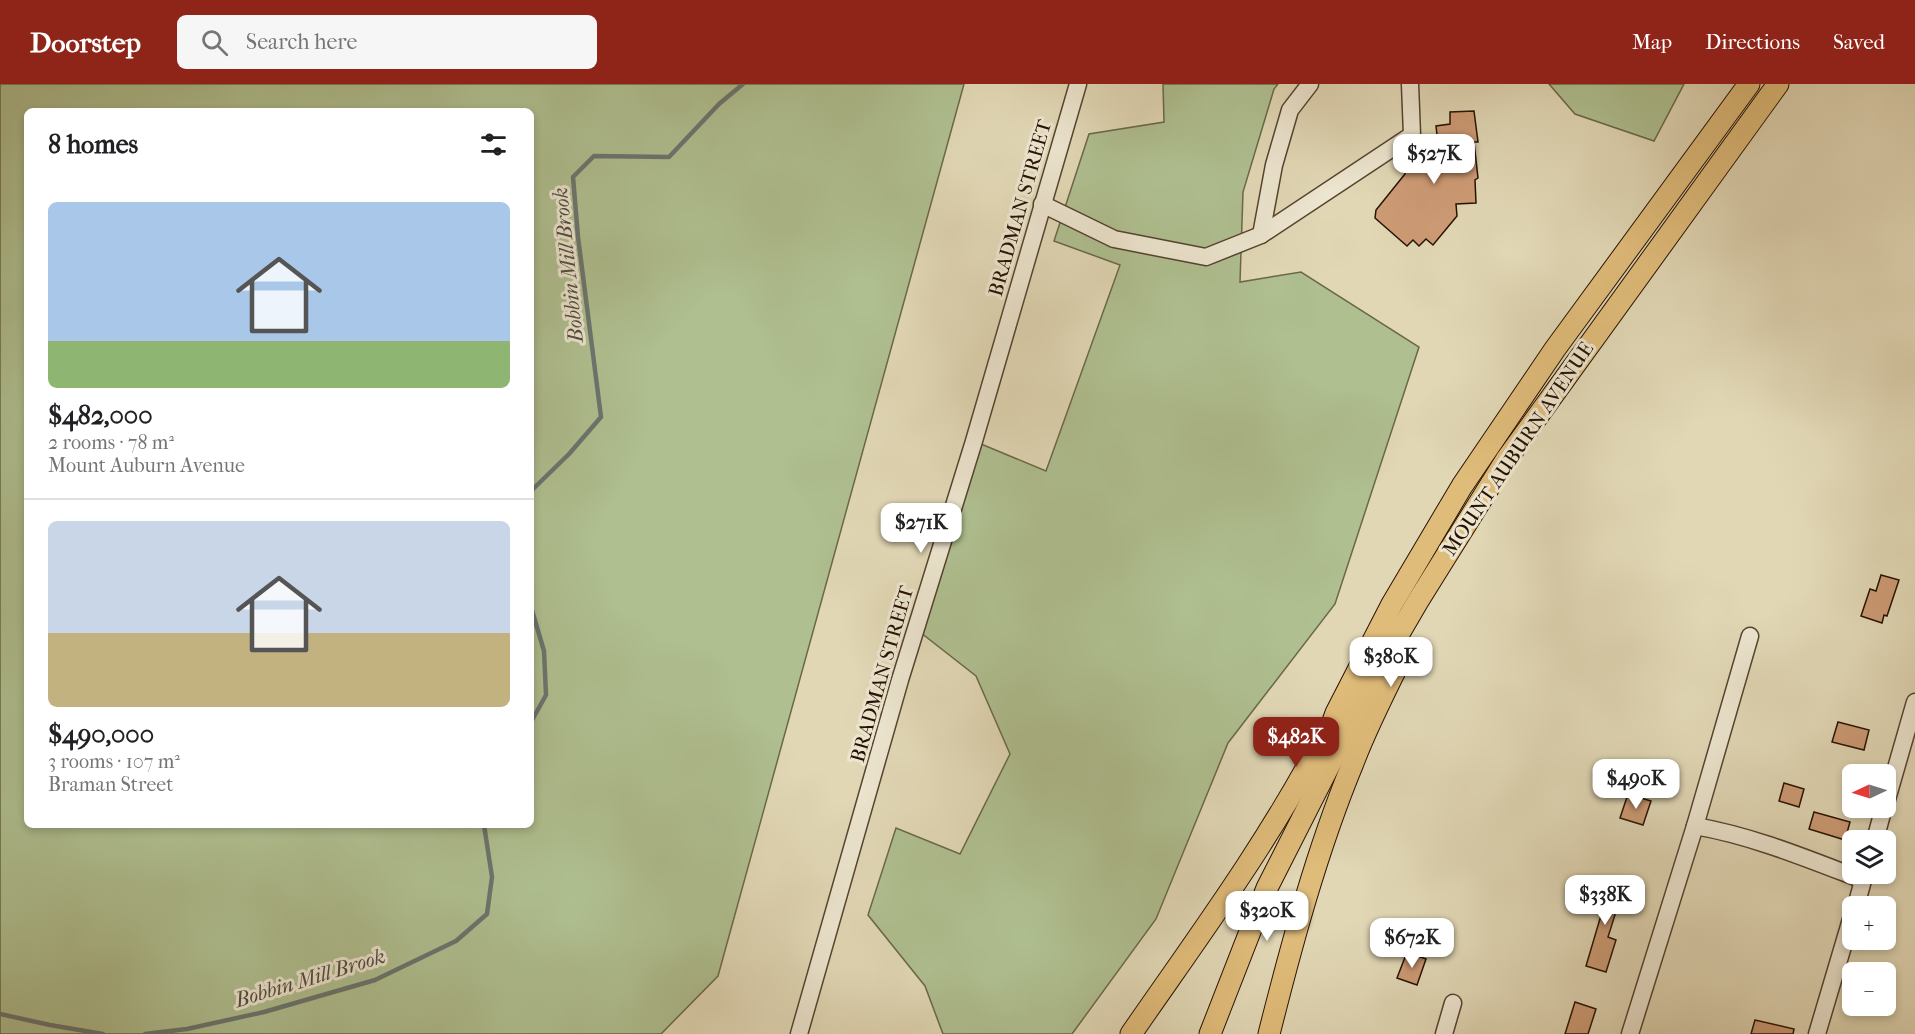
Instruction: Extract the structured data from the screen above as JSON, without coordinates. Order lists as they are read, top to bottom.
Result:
{
  "streets": {
    "main road": ["MOUNT AUBURN AVENUE"],
    "street": ["BRADMAN STREET"]
  },
  "water": ["Bobbin Mill Brook"],
  "north": "left",
  "page": {
    "header": "Doorstep",
    "search": "Search here",
    "nav": ["Map", "Directions", "Saved"],
    "heading": "8 homes",
    "price": [
      "$527K",
      "$271K",
      "$380K",
      "$482K",
      "$490K",
      "$338K",
      "$320K",
      "$672K"
    ],
    "list": [
      {
        "name": "$482,000",
        "note": "2 rooms · 78 m² · Mount Auburn Avenue"
      },
      {
        "name": "$490,000",
        "note": "3 rooms · 107 m² · Braman Street"
      }
    ],
    "map_buttons": ["+", "−"]
  }
}
